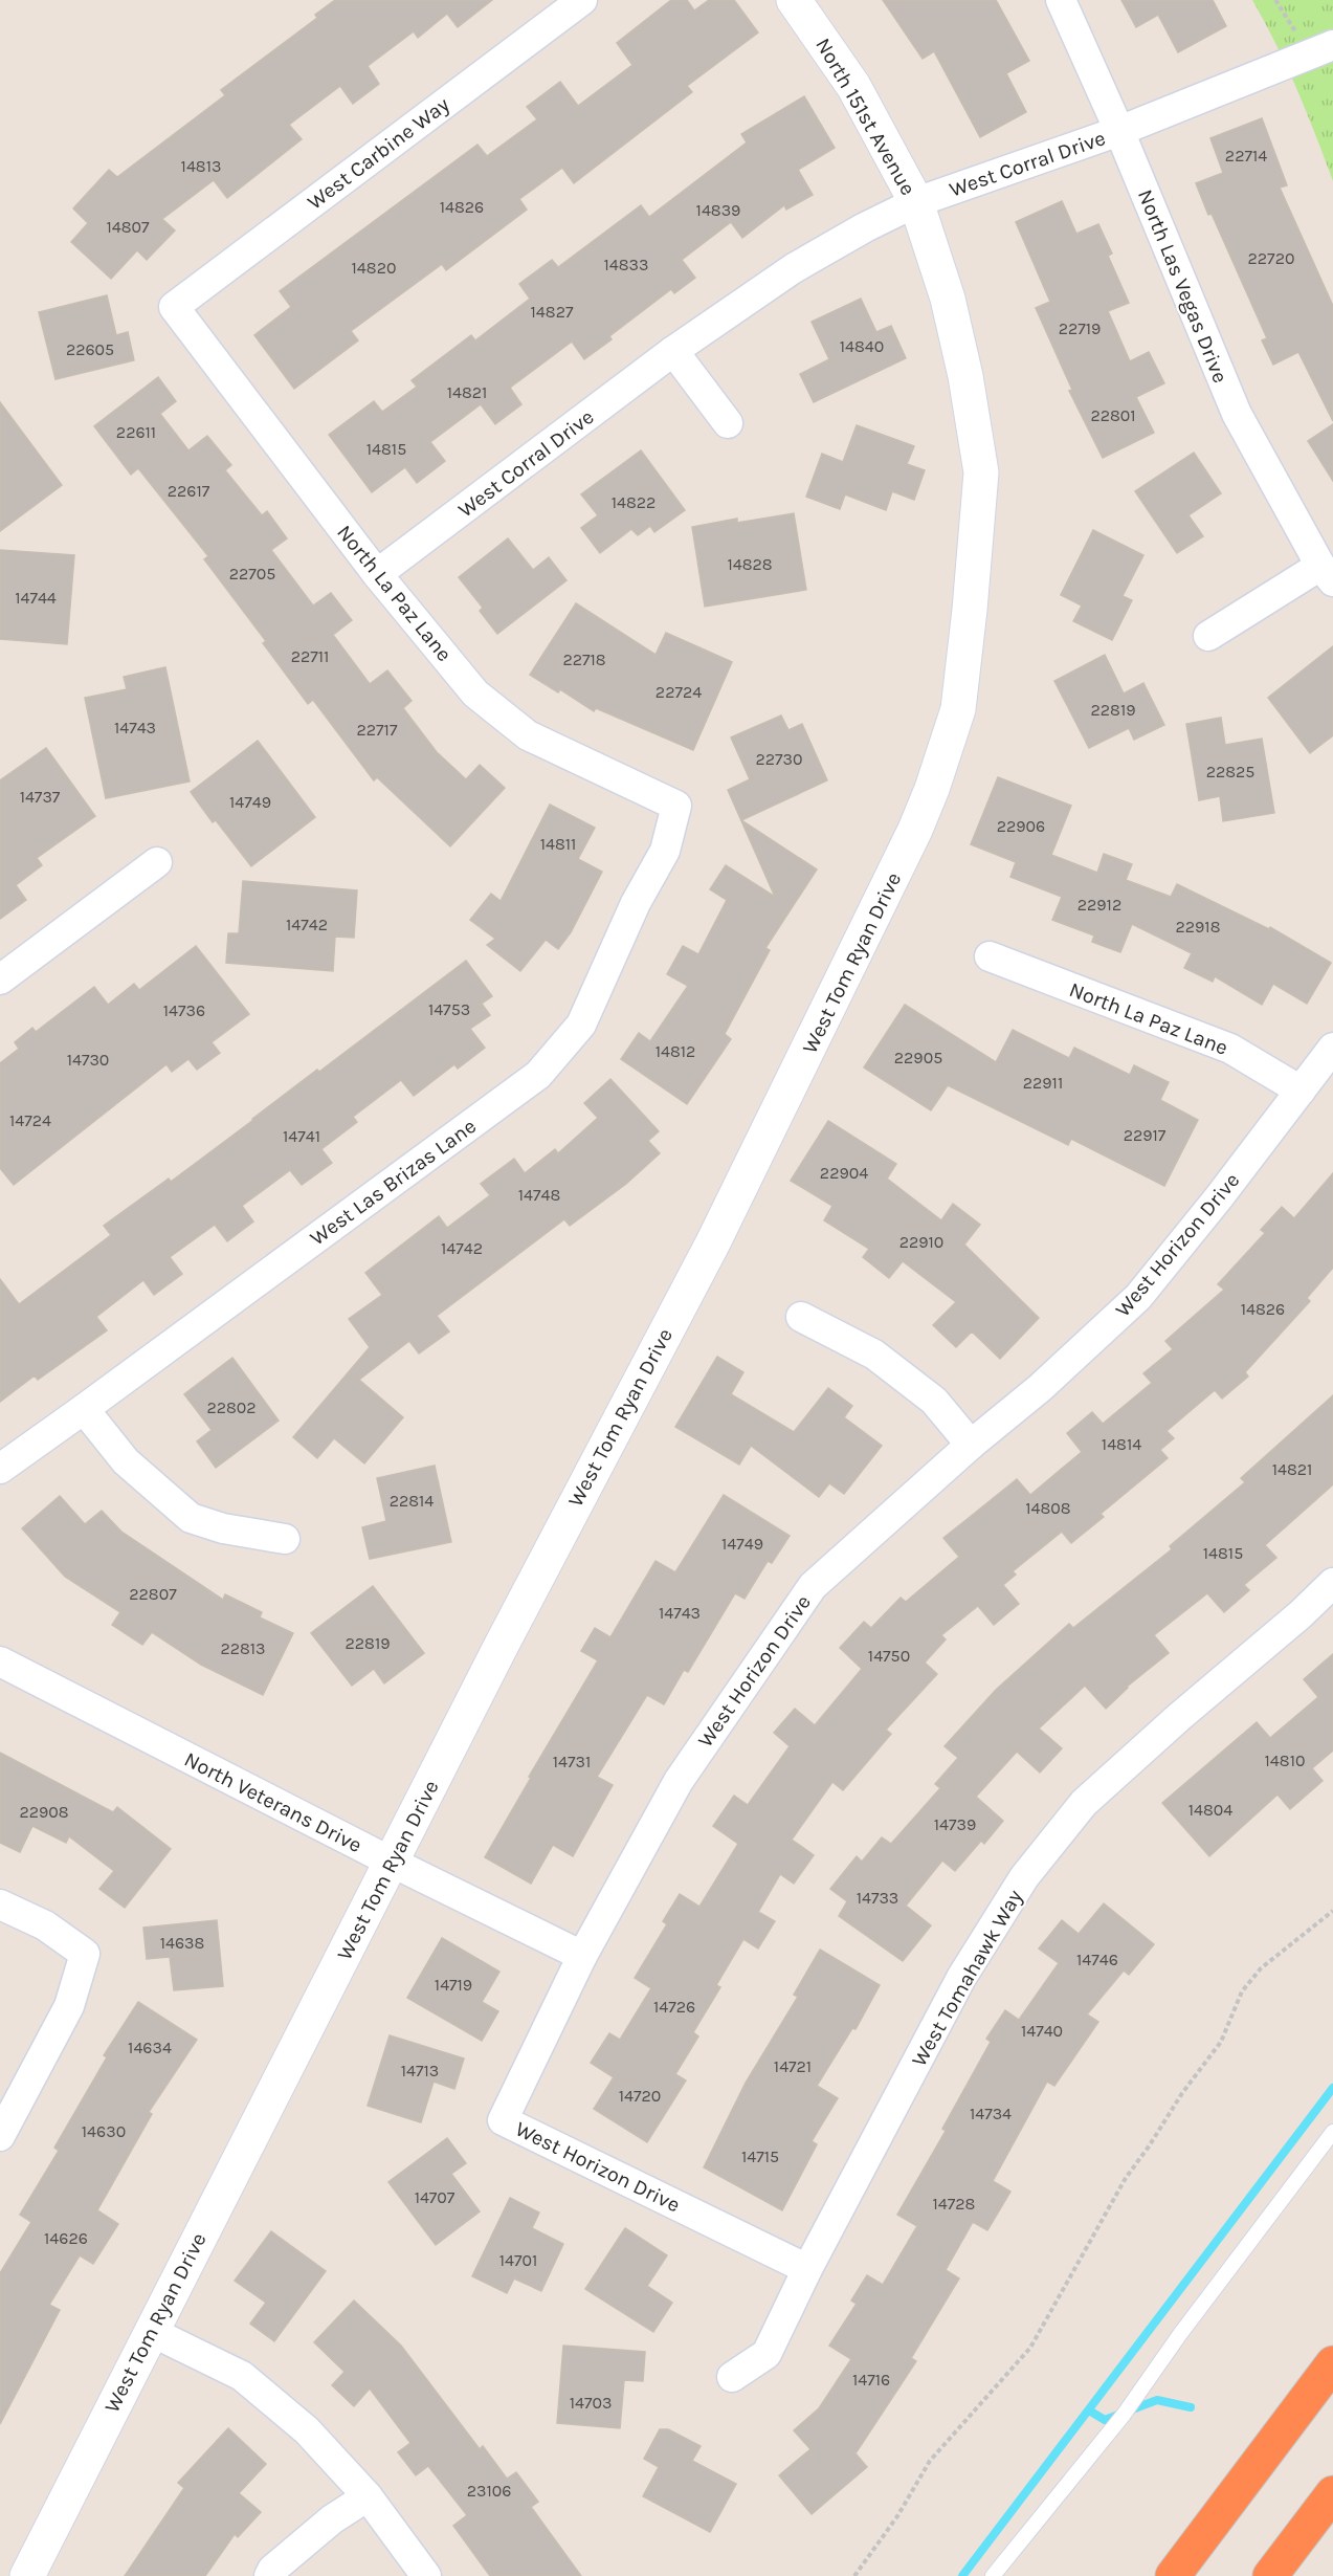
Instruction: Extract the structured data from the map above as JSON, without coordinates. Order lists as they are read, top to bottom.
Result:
{
  "streets": {
    "street": [
      "North 151st Avenue",
      "West Carbine Way",
      "West Corral Drive",
      "North Las Vegas Drive",
      "North La Paz Lane",
      "West Tom Ryan Drive",
      "West Las Brizas Lane",
      "West Horizon Drive",
      "North Veterans Drive",
      "West Tomahawk Way"
    ]
  },
  "crossings": [
    ["North 151st Avenue", "West Corral Drive"],
    ["North 151st Avenue", "West Tom Ryan Drive"],
    ["West Carbine Way", "North La Paz Lane"],
    ["West Corral Drive", "North Las Vegas Drive"],
    ["West Corral Drive", "North La Paz Lane"],
    ["West Corral Drive", "West Tom Ryan Drive"],
    ["North La Paz Lane", "West Las Brizas Lane"],
    ["North La Paz Lane", "West Horizon Drive"],
    ["West Tom Ryan Drive", "North Veterans Drive"],
    ["West Horizon Drive", "North Veterans Drive"],
    ["West Horizon Drive", "West Tomahawk Way"]
  ],
  "house_numbers": [
    "22714",
    "14813",
    "14826",
    "14839",
    "14807",
    "22720",
    "14833",
    "14820",
    "14827",
    "22719",
    "14840",
    "22605",
    "14821",
    "22801",
    "22611",
    "14815",
    "22617",
    "14822",
    "14828",
    "22705",
    "14744",
    "22711",
    "22718",
    "22724",
    "22819",
    "14743",
    "22717",
    "22730",
    "22825",
    "14737",
    "14749",
    "22906",
    "14811",
    "22912",
    "14742",
    "22918",
    "14753",
    "14736",
    "14812",
    "22905",
    "14730",
    "22911",
    "14724",
    "22917",
    "14741",
    "22904",
    "14748",
    "22910",
    "14742",
    "14826",
    "22802",
    "14814",
    "14821",
    "22814",
    "14808",
    "14749",
    "14815",
    "22807",
    "14743",
    "22819",
    "22813",
    "14750",
    "14810",
    "14731",
    "14804",
    "22908",
    "14739",
    "14733",
    "14638",
    "14746",
    "14719",
    "14726",
    "14740",
    "14634",
    "14721",
    "14713",
    "14720",
    "14734",
    "14630",
    "14715",
    "14707",
    "14728",
    "14626",
    "14701",
    "14716",
    "14703",
    "23106"
  ]
}
